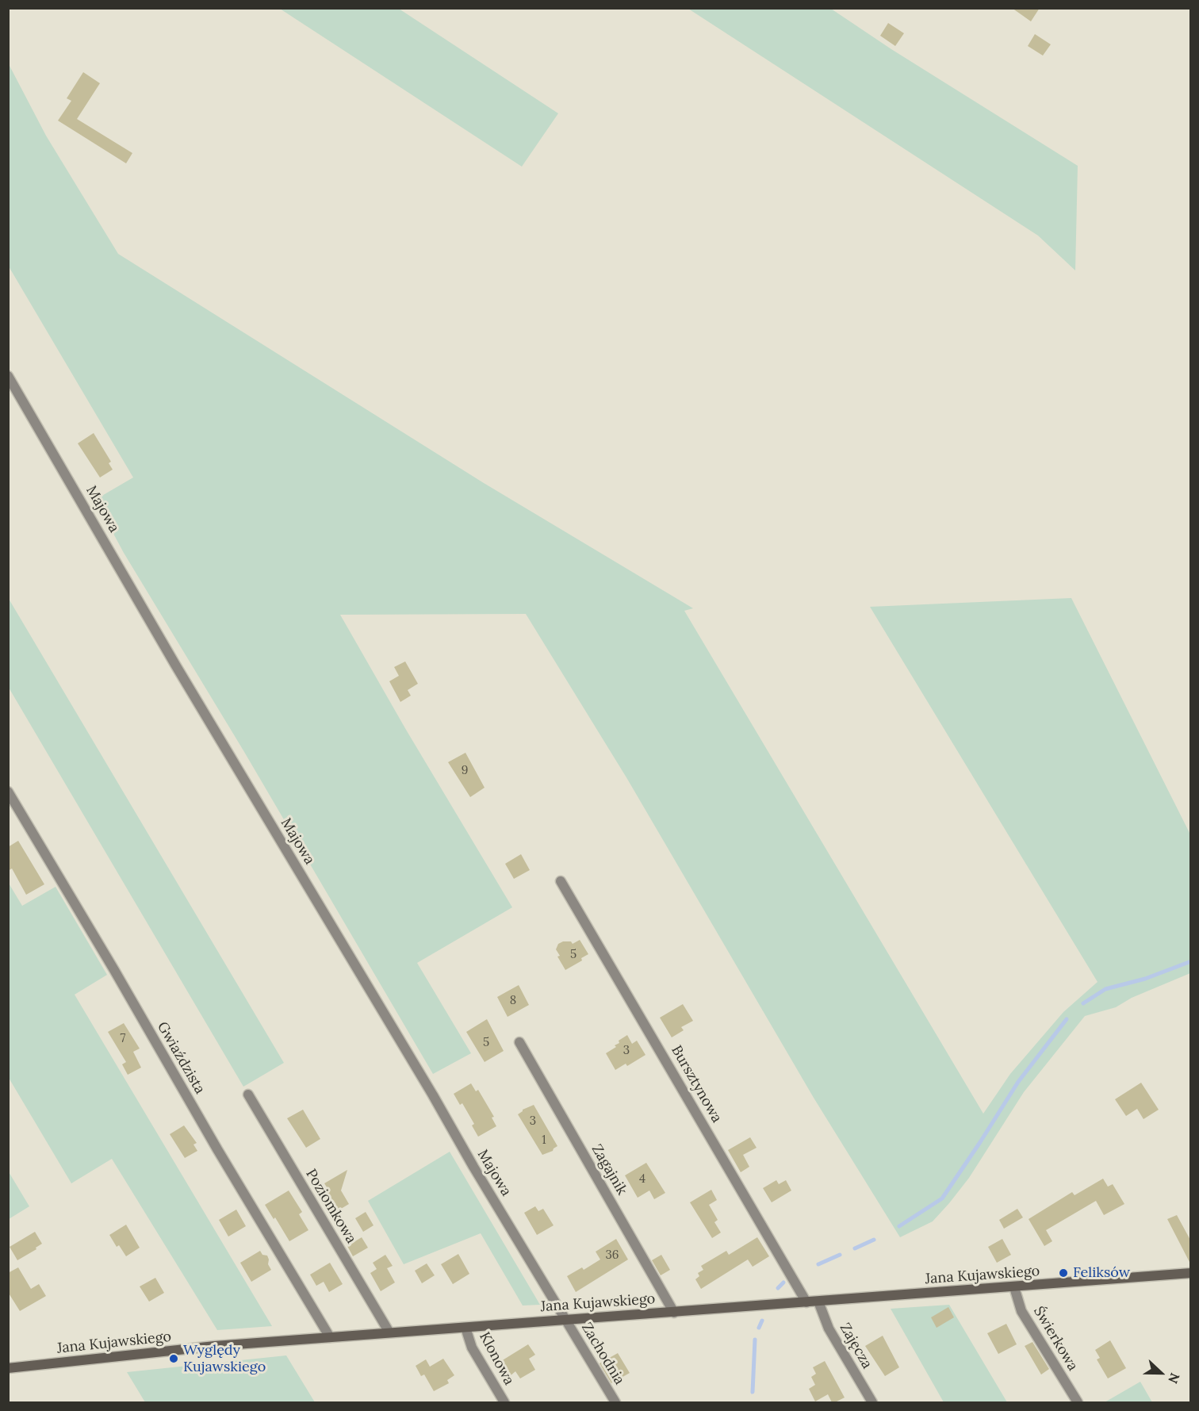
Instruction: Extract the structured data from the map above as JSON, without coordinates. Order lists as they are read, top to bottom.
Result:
{
  "streets": {
    "main road": ["Jana Kujawskiego"],
    "street": [
      "Majowa",
      "Gwiaździsta",
      "Bursztynowa",
      "Zagajnik",
      "Poziomkowa",
      "Świerkowa",
      "Zajęcza",
      "Zachodnia",
      "Klonowa"
    ]
  },
  "crossings": [
    ["Majowa", "Jana Kujawskiego"],
    ["Majowa", "Zachodnia"],
    ["Gwiaździsta", "Jana Kujawskiego"],
    ["Bursztynowa", "Jana Kujawskiego"],
    ["Zagajnik", "Jana Kujawskiego"],
    ["Poziomkowa", "Jana Kujawskiego"],
    ["Jana Kujawskiego", "Świerkowa"],
    ["Jana Kujawskiego", "Zajęcza"],
    ["Jana Kujawskiego", "Zachodnia"],
    ["Jana Kujawskiego", "Klonowa"]
  ],
  "places": ["Feliksów", "Wyględy Kujawskiego"],
  "house_numbers": [
    "9",
    "5",
    "8",
    "7",
    "5",
    "3",
    "3",
    "1",
    "4",
    "36"
  ],
  "north": "right"
}
